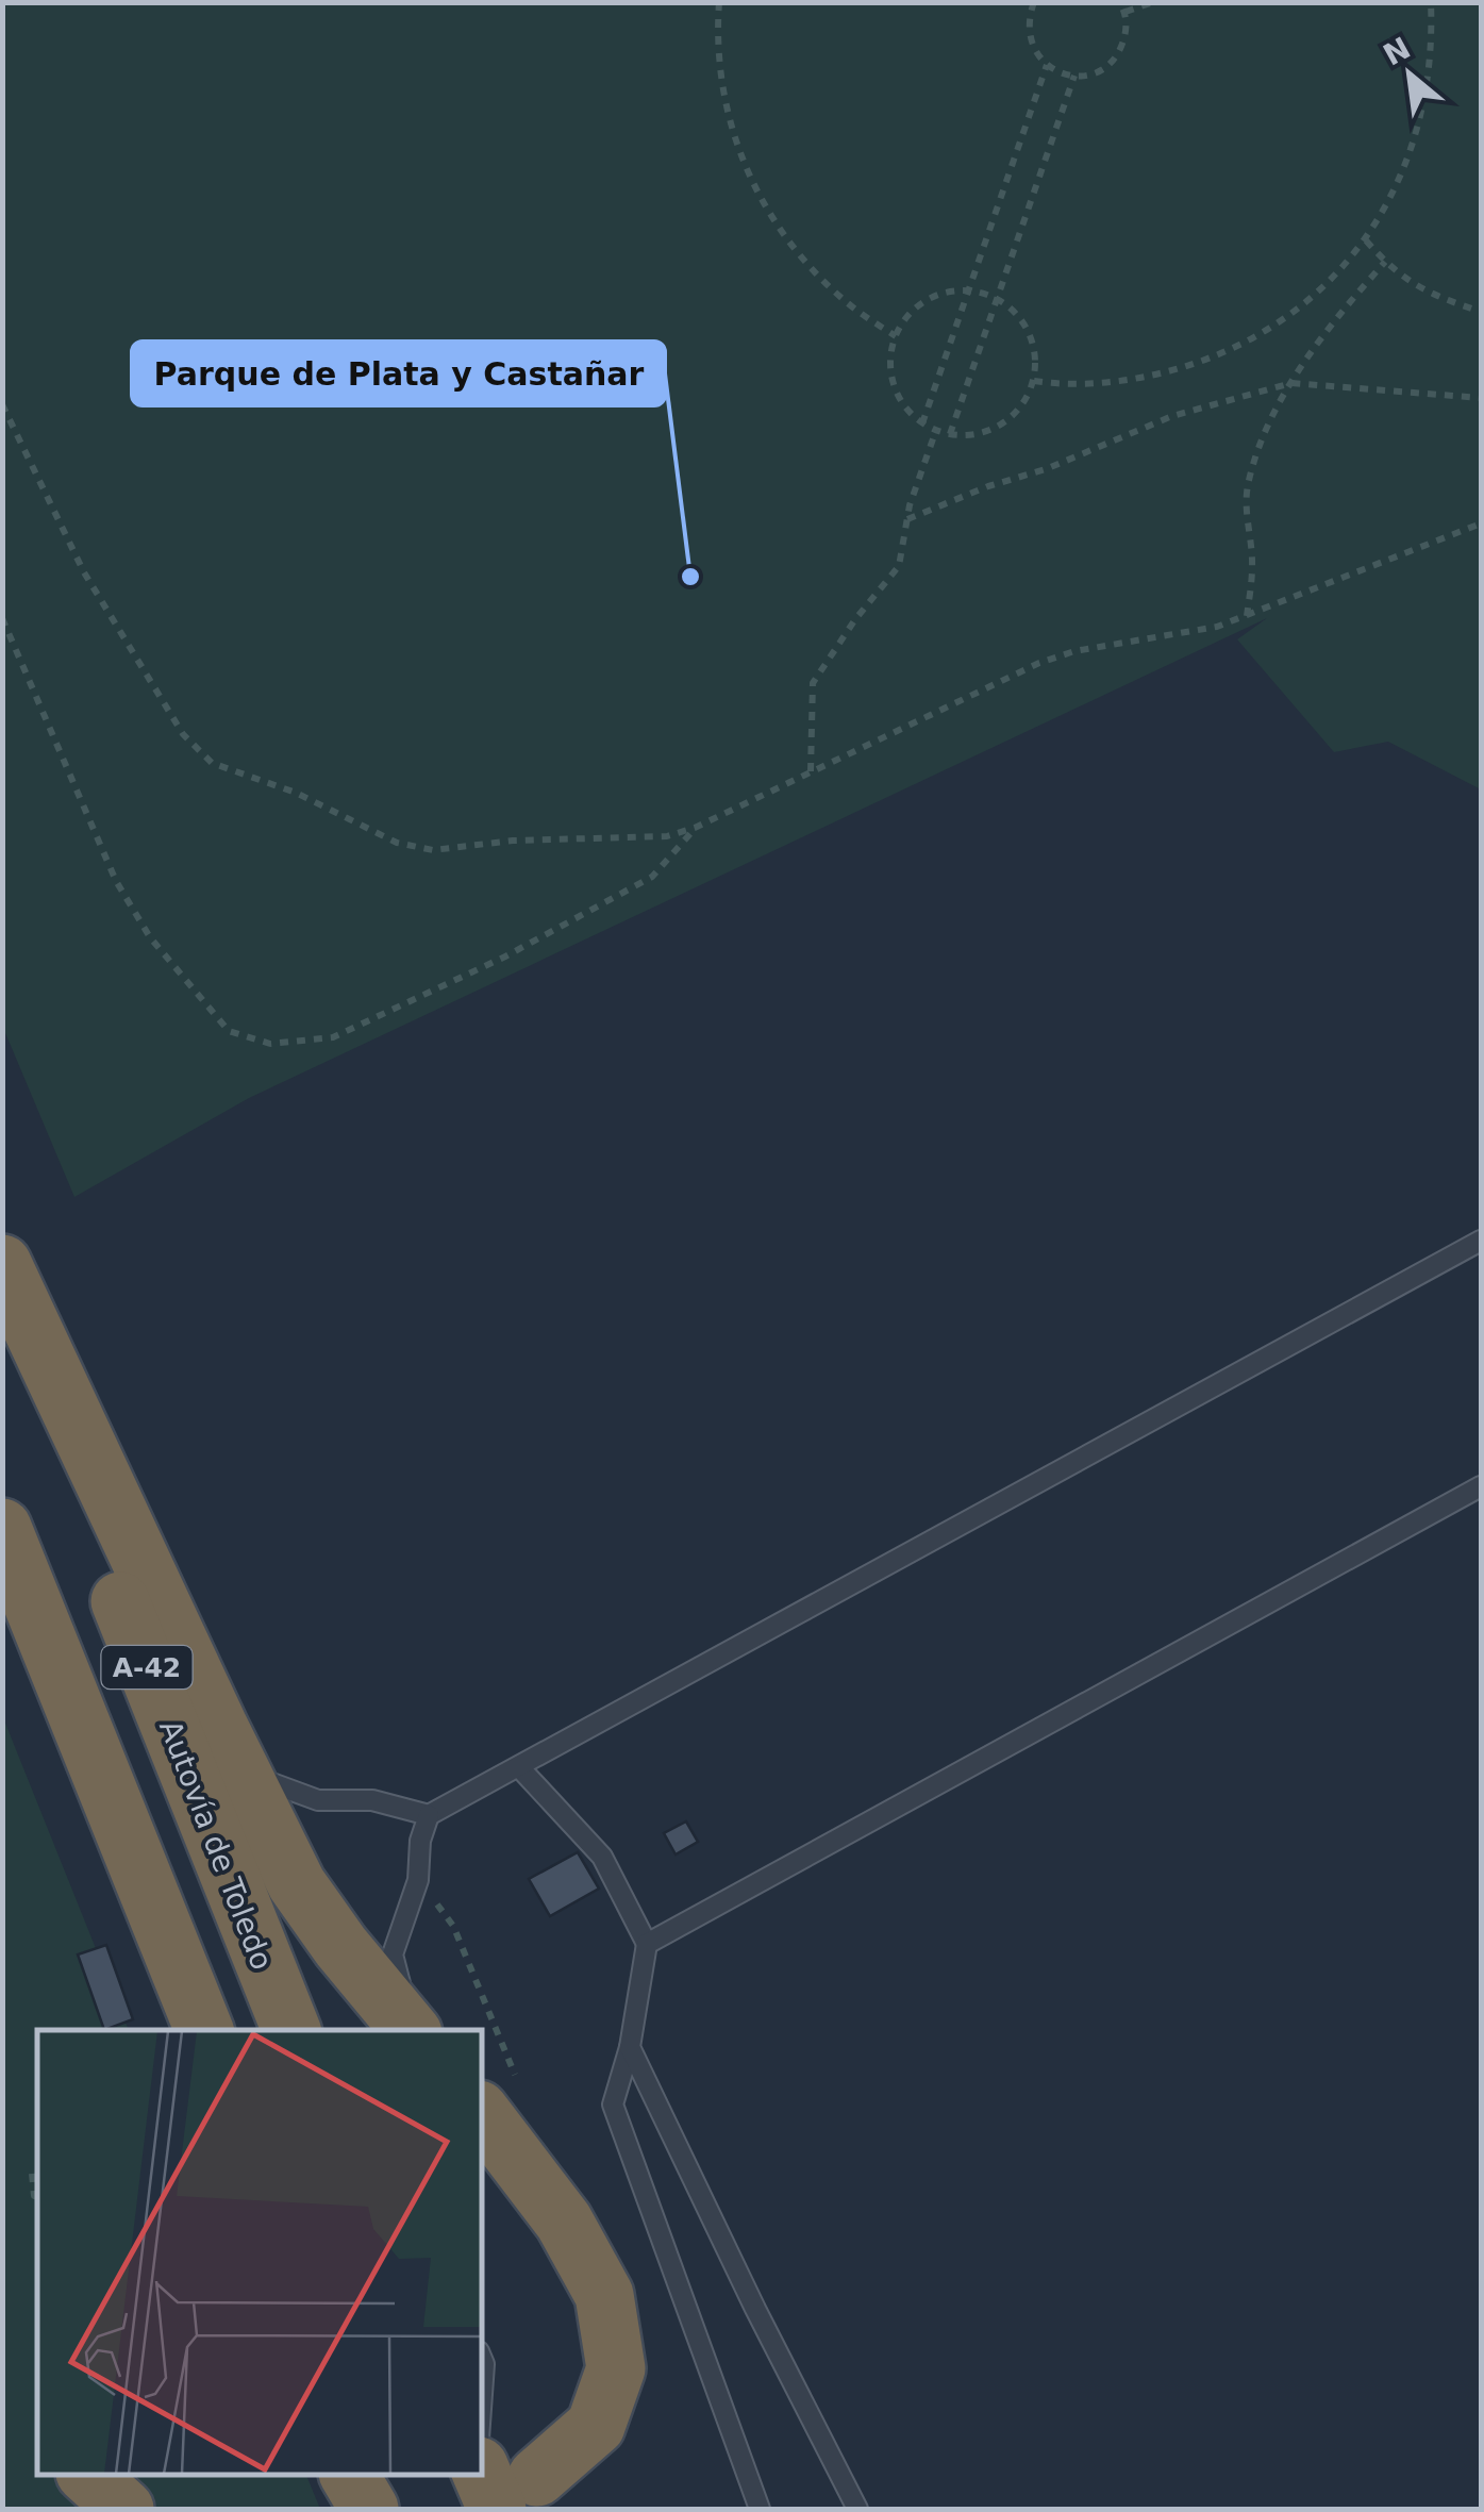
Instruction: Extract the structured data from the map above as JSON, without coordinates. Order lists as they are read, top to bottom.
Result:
{
  "streets": {
    "highway": ["A-42", "Autovía de Toledo"]
  },
  "places": ["Parque de Plata y Castañar"],
  "north": "top left"
}
